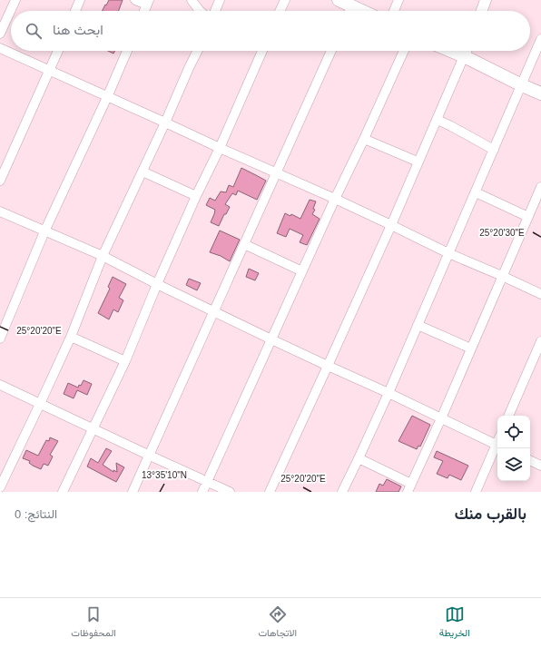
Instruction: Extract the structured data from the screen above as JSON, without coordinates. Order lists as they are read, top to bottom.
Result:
{
  "page": {
    "search": "ابحث هنا",
    "heading": ["بالقرب منك", "النتائج: 0"],
    "nav": ["الخريطة", "الاتجاهات", "المحفوظات"]
  },
  "coordinates": ["25°20'30\"E", "25°20'20\"E", "13°35'10\"N"]
}
